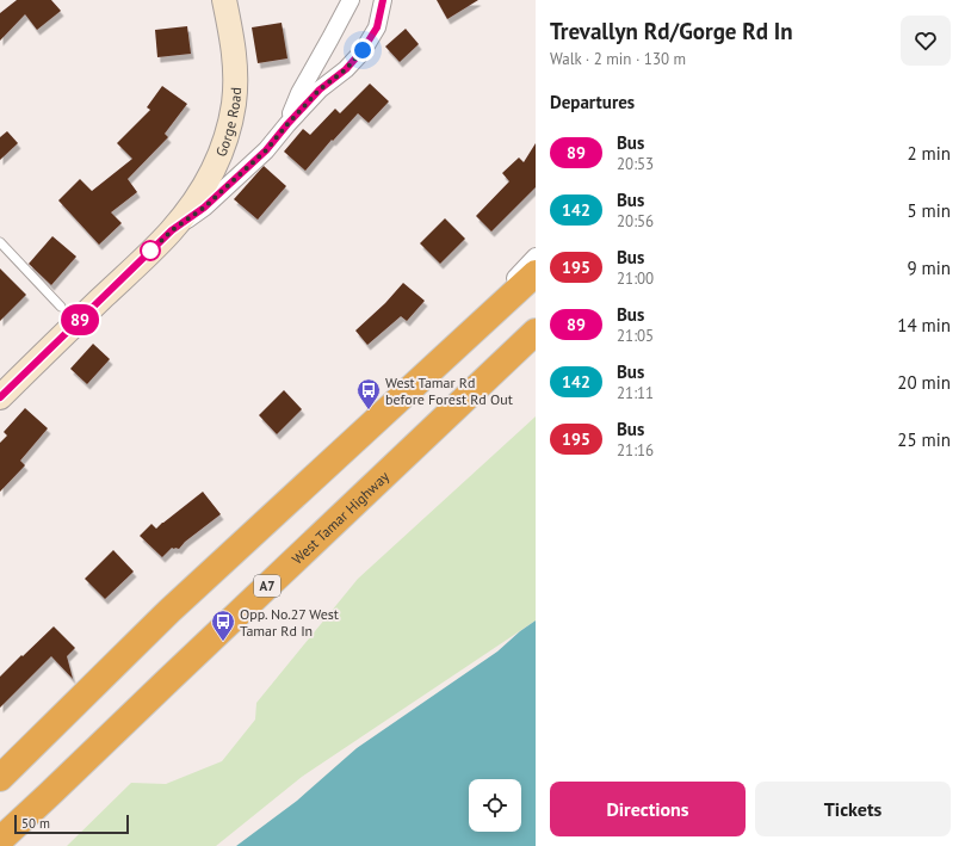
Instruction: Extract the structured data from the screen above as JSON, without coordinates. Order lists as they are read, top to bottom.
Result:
{
  "streets": {
    "highway": ["West Tamar Highway", "A7"],
    "street": ["Gorge Road"]
  },
  "places": {
    "bus stop": ["West Tamar Rd before Forest Rd Out", "Opp. No.27 West Tamar Rd In"]
  },
  "lines": ["bus line 89"],
  "scale_bar": "50 m",
  "page": {
    "on_map": "89",
    "heading": [
      ["Trevallyn Rd/Gorge Rd In", "Walk · 2 min · 130 m"],
      "Departures"
    ],
    "list": [
      {
        "mark": "89",
        "name": "Bus",
        "note": "20:53",
        "value": "2 min"
      },
      {
        "mark": "142",
        "name": "Bus",
        "note": "20:56",
        "value": "5 min"
      },
      {
        "mark": "195",
        "name": "Bus",
        "note": "21:00",
        "value": "9 min"
      },
      {
        "mark": "89",
        "name": "Bus",
        "note": "21:05",
        "value": "14 min"
      },
      {
        "mark": "142",
        "name": "Bus",
        "note": "21:11",
        "value": "20 min"
      },
      {
        "mark": "195",
        "name": "Bus",
        "note": "21:16",
        "value": "25 min"
      }
    ],
    "buttons": ["Directions", "Tickets"],
    "scale": "50 m"
  }
}
